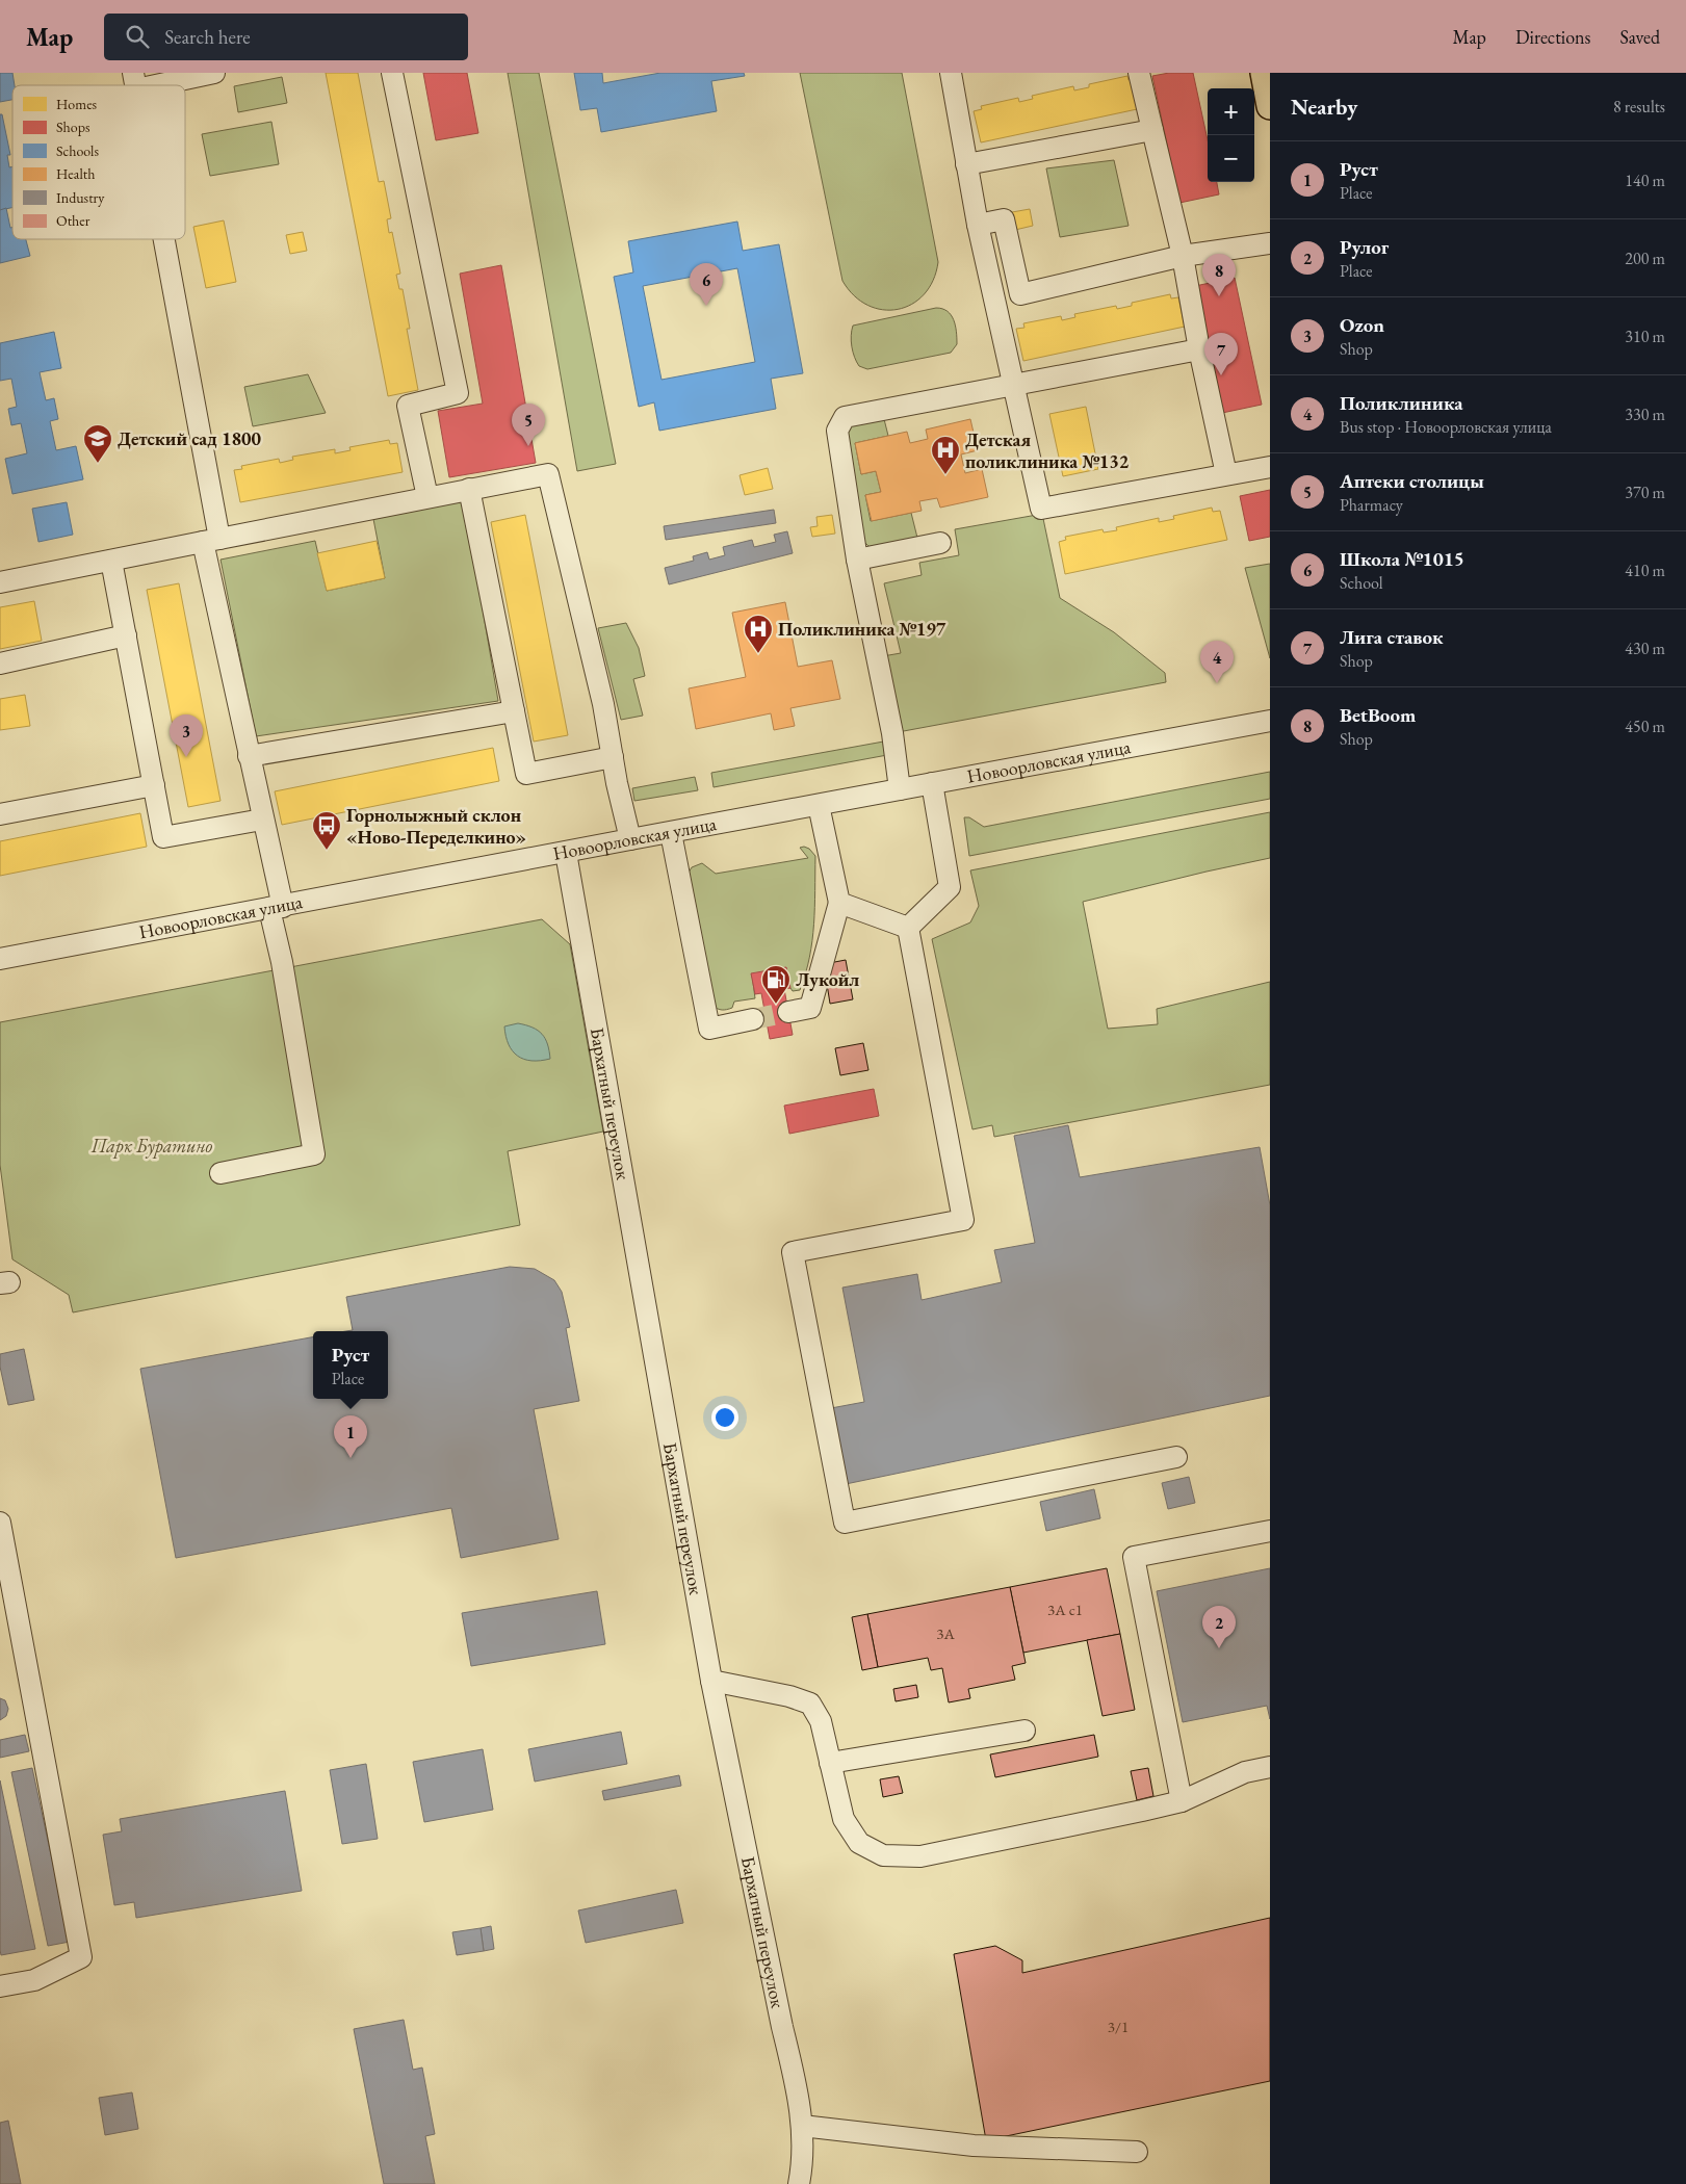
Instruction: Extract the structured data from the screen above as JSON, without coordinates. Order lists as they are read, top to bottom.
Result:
{
  "streets": {
    "street": ["Новоорловская улица", "Бархатный переулок"]
  },
  "crossings": [
    ["Новоорловская улица", "Бархатный переулок"]
  ],
  "parks": ["Парк Буратино"],
  "places": {
    "school or university": ["Детский сад 1800"],
    "hospital": ["Детская поликлиника №132", "Поликлиника №197"],
    "bus stop": ["Горнолыжный склон «Ново-Переделкино»"],
    "fuel station": ["Лукойл"]
  },
  "house_numbers": ["3А с1", "3А", "3/1"],
  "legend": [
    "Homes",
    "Shops",
    "Schools",
    "Health",
    "Industry",
    "Other"
  ],
  "page": {
    "header": "Map",
    "search": "Search here",
    "nav": ["Map", "Directions", "Saved"],
    "heading": ["Nearby", "8 results"],
    "map_buttons": ["+", "−"],
    "list": [
      {
        "mark": "1",
        "name": "Руст",
        "note": "Place",
        "value": "140 m"
      },
      {
        "mark": "2",
        "name": "Рулог",
        "note": "Place",
        "value": "200 m"
      },
      {
        "mark": "3",
        "name": "Ozon",
        "note": "Shop",
        "value": "310 m"
      },
      {
        "mark": "4",
        "name": "Поликлиника",
        "note": "Bus stop · Новоорловская улица",
        "value": "330 m"
      },
      {
        "mark": "5",
        "name": "Аптеки столицы",
        "note": "Pharmacy",
        "value": "370 m"
      },
      {
        "mark": "6",
        "name": "Школа №1015",
        "note": "School",
        "value": "410 m"
      },
      {
        "mark": "7",
        "name": "Лига ставок",
        "note": "Shop",
        "value": "430 m"
      },
      {
        "mark": "8",
        "name": "BetBoom",
        "note": "Shop",
        "value": "450 m"
      }
    ],
    "pins": [
      "8",
      "6",
      "7",
      "5",
      "4",
      "3",
      "1",
      "2"
    ],
    "popup": ["Руст", "Place"]
  }
}
